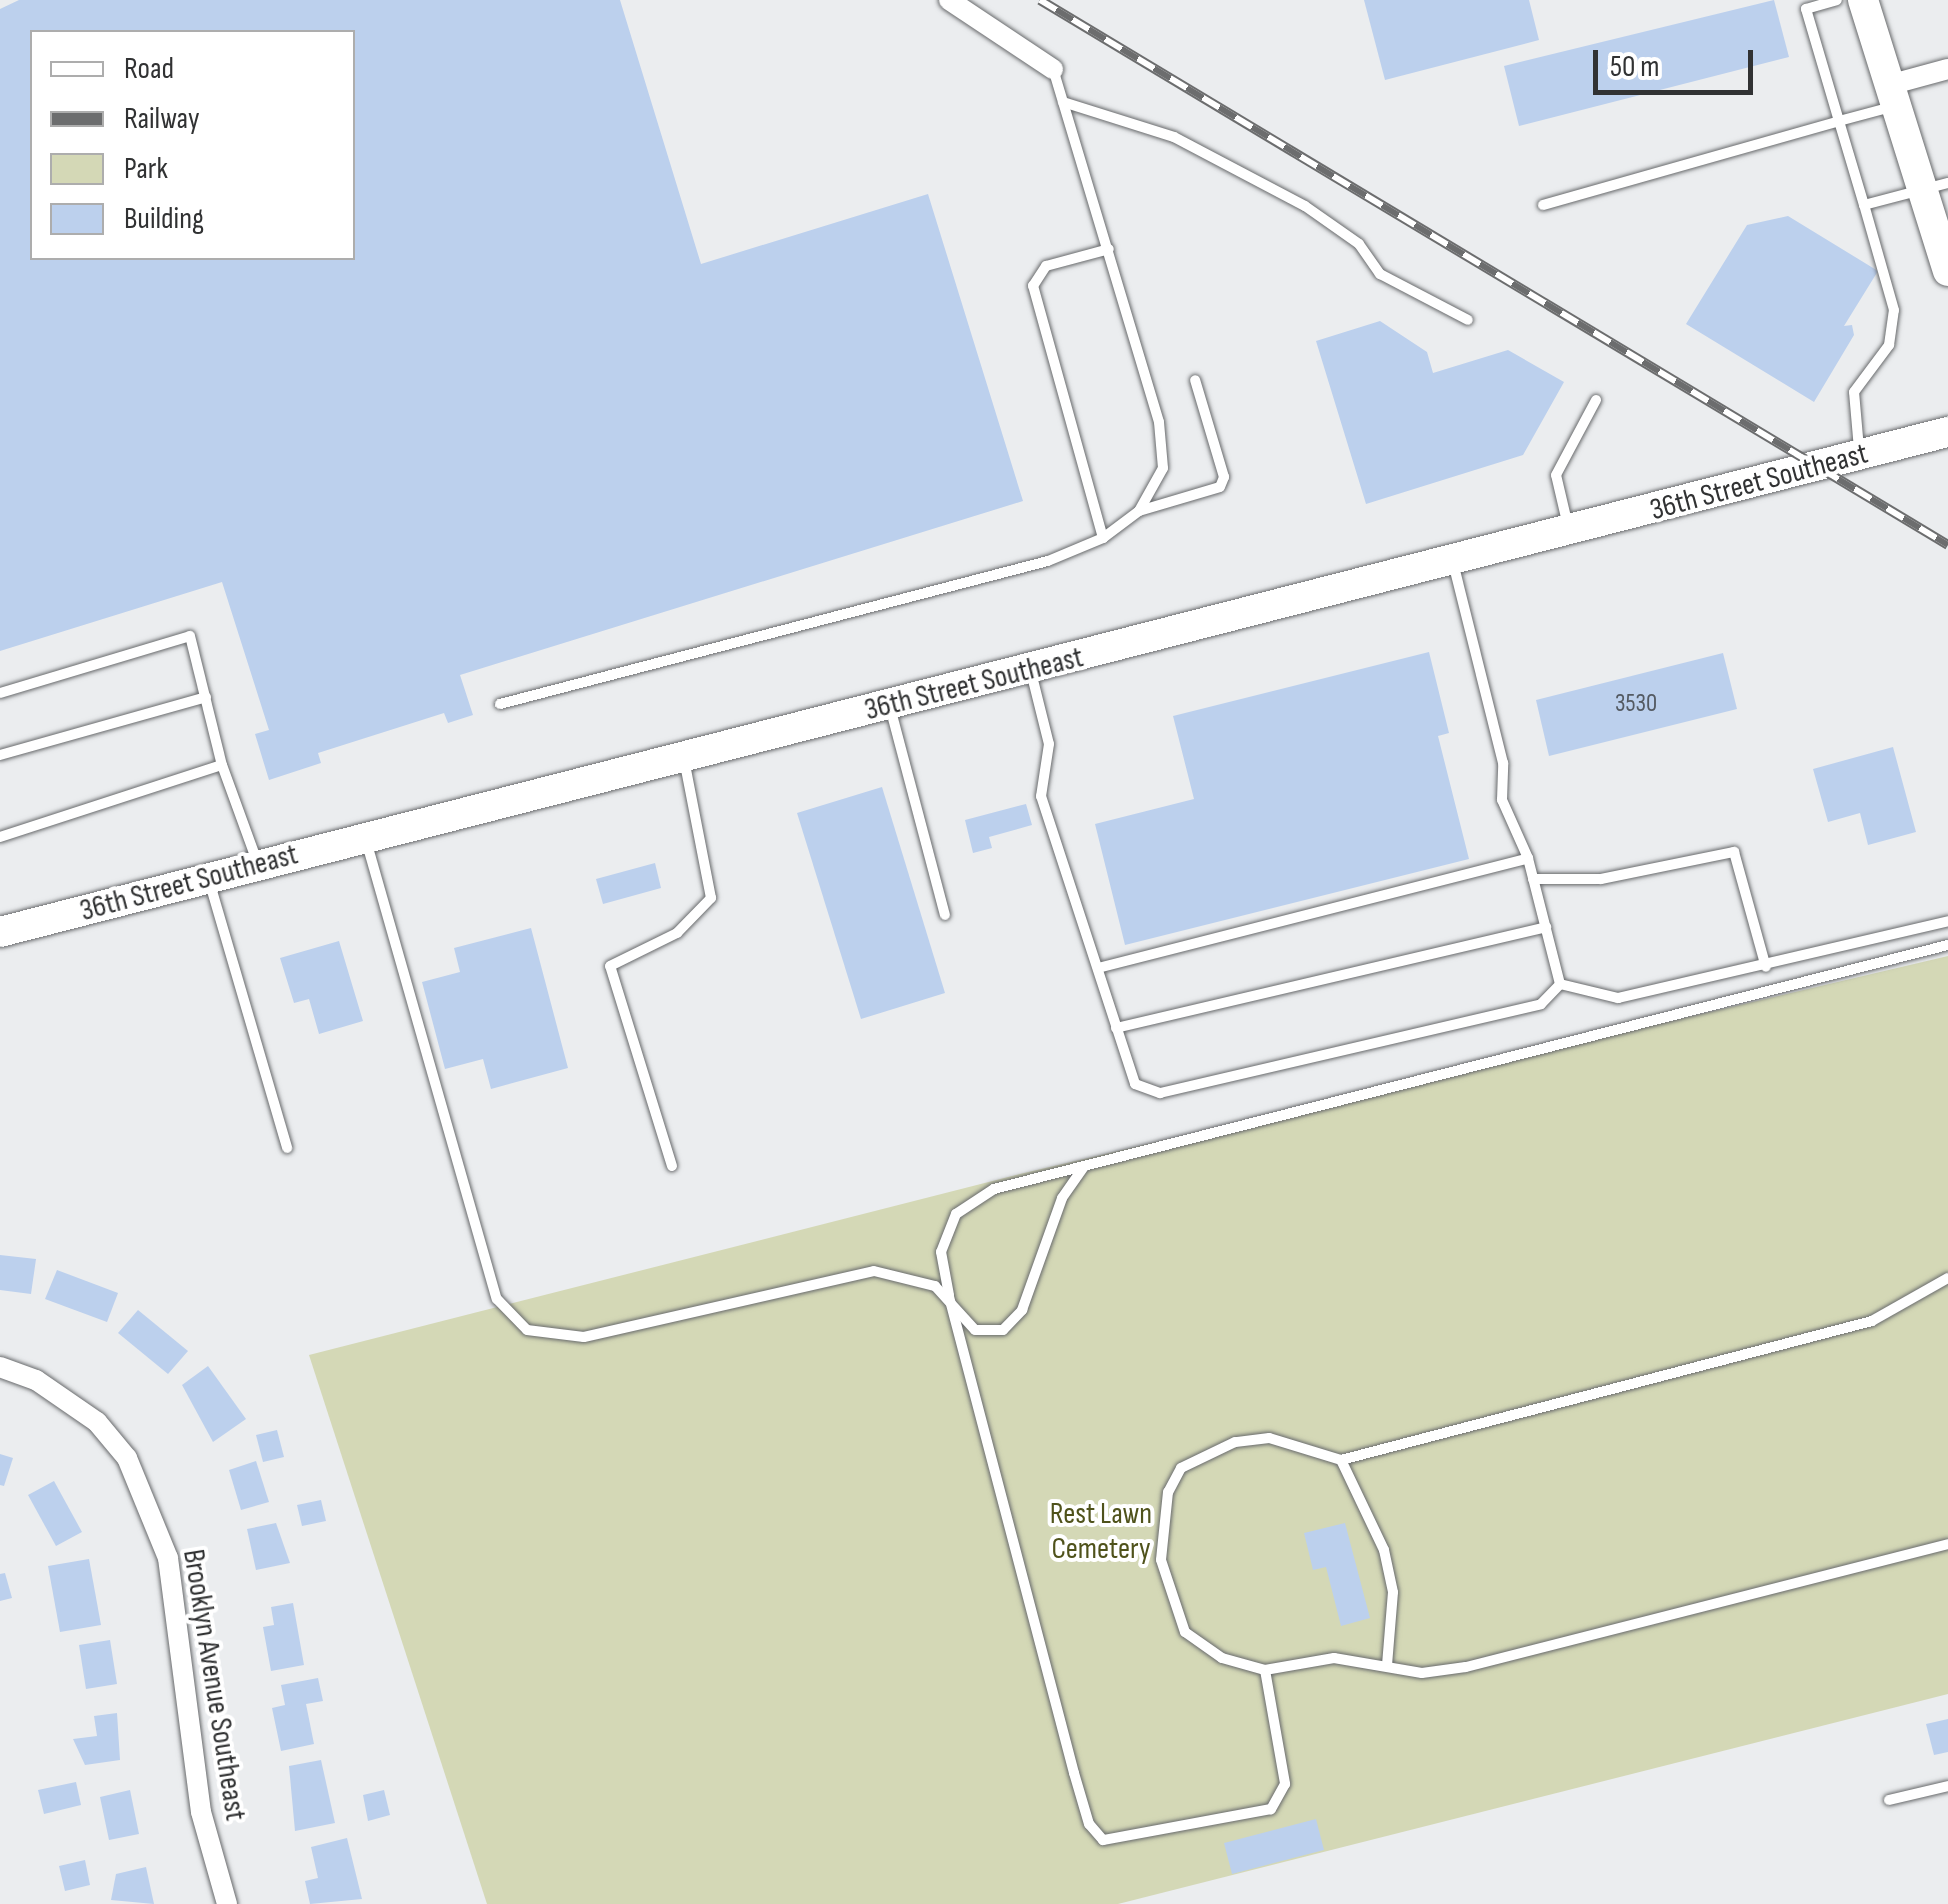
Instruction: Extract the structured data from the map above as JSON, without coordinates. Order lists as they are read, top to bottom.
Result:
{
  "streets": {
    "street": ["36th Street Southeast", "Brooklyn Avenue Southeast"]
  },
  "parks": ["Rest Lawn Cemetery"],
  "house_numbers": ["3530"],
  "legend": [
    "Road",
    "Railway",
    "Park",
    "Building"
  ],
  "scale_bar": "50 m"
}
